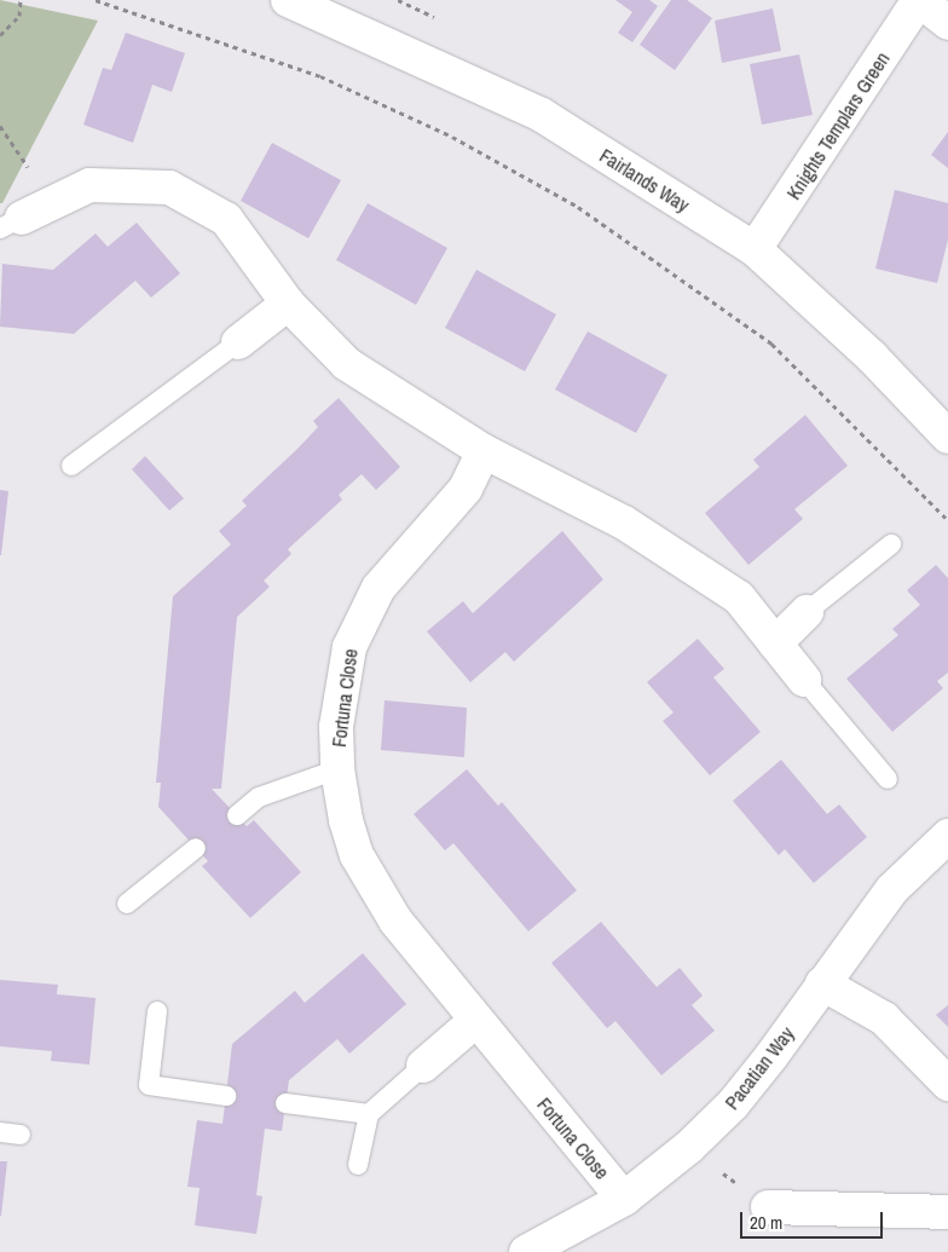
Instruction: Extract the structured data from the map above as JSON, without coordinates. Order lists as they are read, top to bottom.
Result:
{
  "streets": {
    "street": [
      "Knights Templars Green",
      "Fairlands Way",
      "Fortuna Close",
      "Pacatian Way"
    ]
  },
  "crossings": [
    ["Knights Templars Green", "Fairlands Way"],
    ["Fortuna Close", "Pacatian Way"]
  ],
  "scale_bar": "20 m"
}
